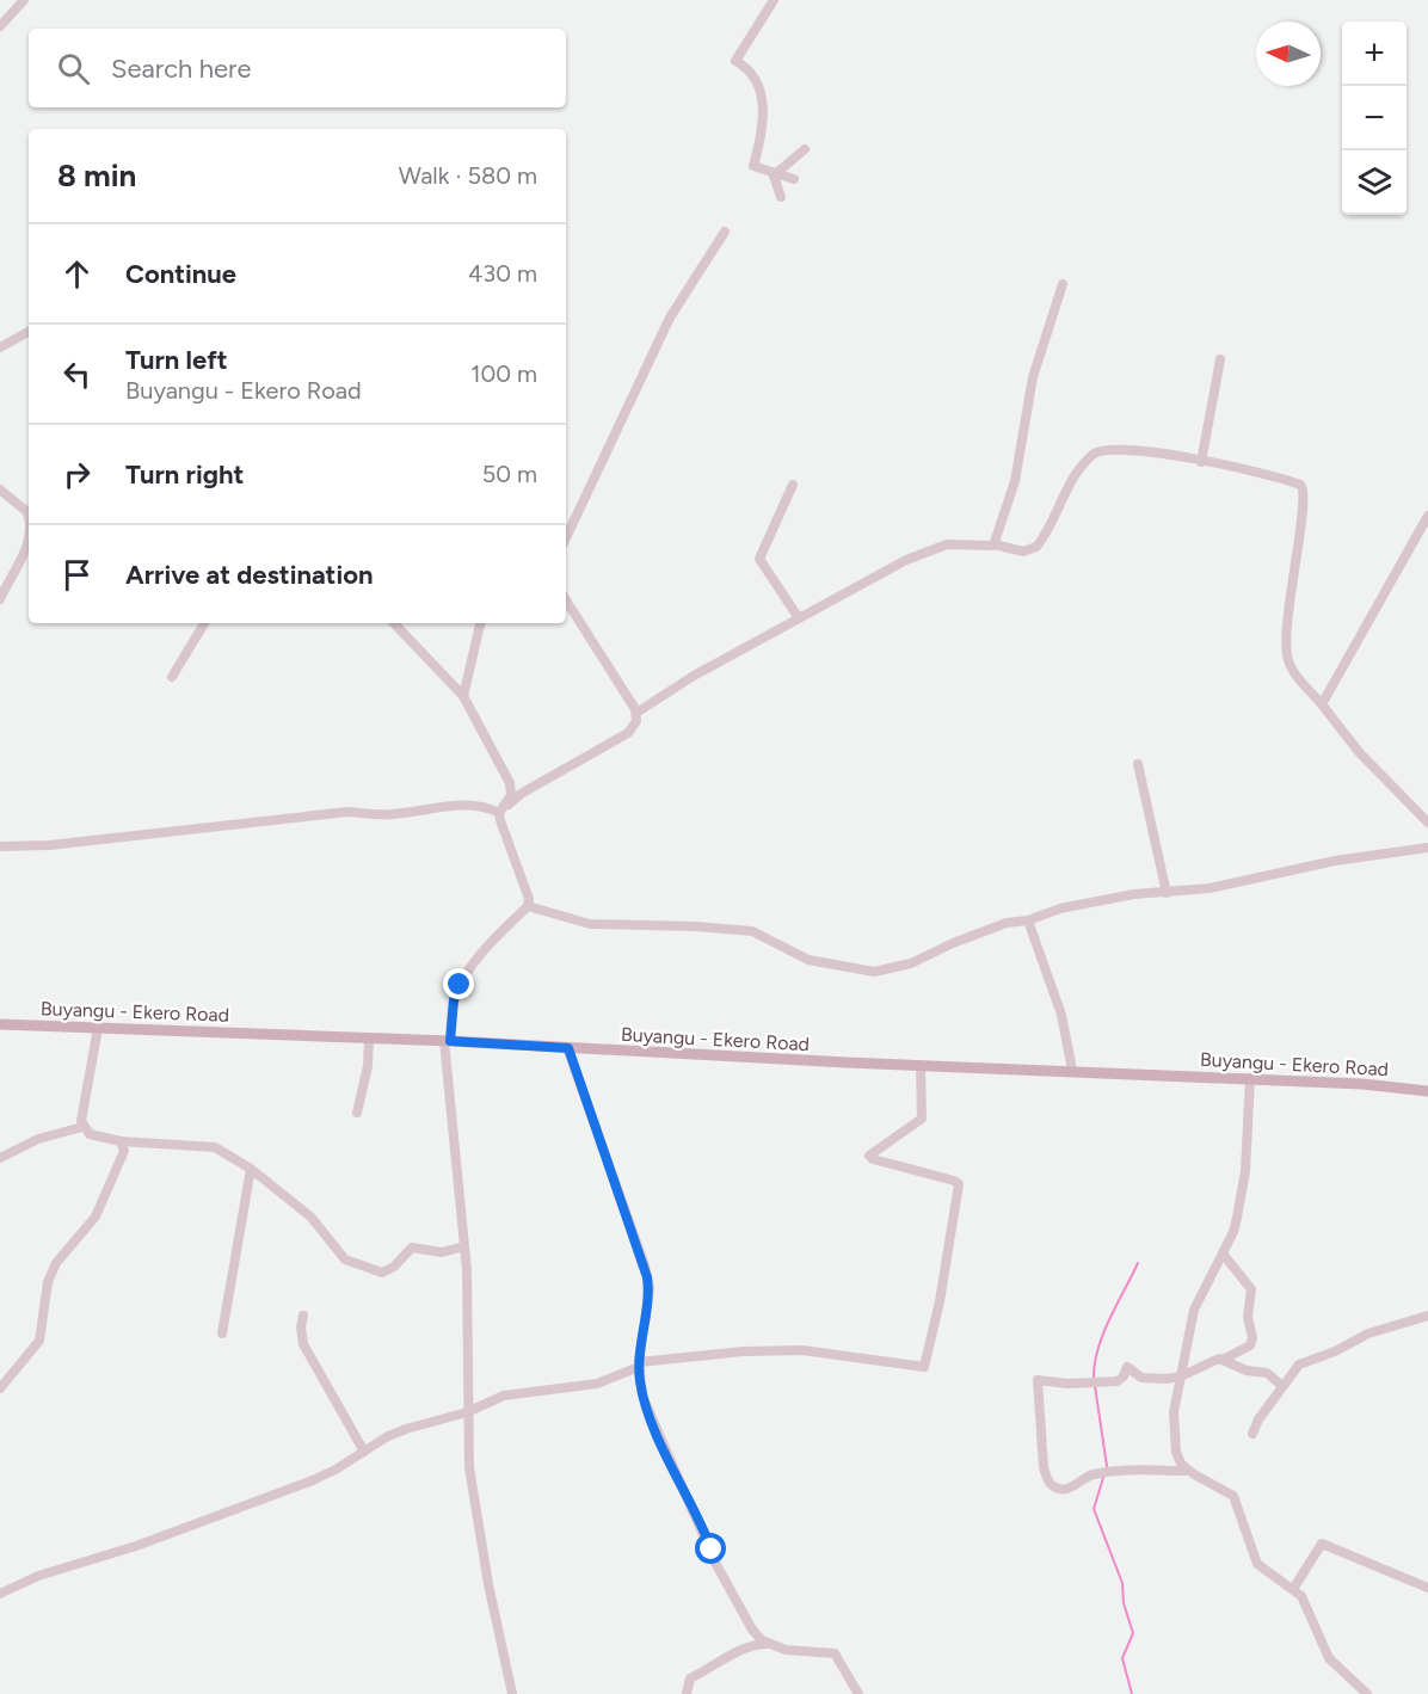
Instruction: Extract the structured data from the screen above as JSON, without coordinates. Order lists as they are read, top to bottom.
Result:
{
  "streets": {
    "main road": ["Buyangu - Ekero Road"]
  },
  "north": "left",
  "page": {
    "map_buttons": ["+", "−"],
    "search": "Search here",
    "heading": ["8 min", "Walk · 580 m"],
    "list": [
      ["Continue", "430 m"],
      ["Turn left", "Buyangu - Ekero Road", "100 m"],
      ["Turn right", "50 m"],
      "Arrive at destination"
    ]
  }
}
